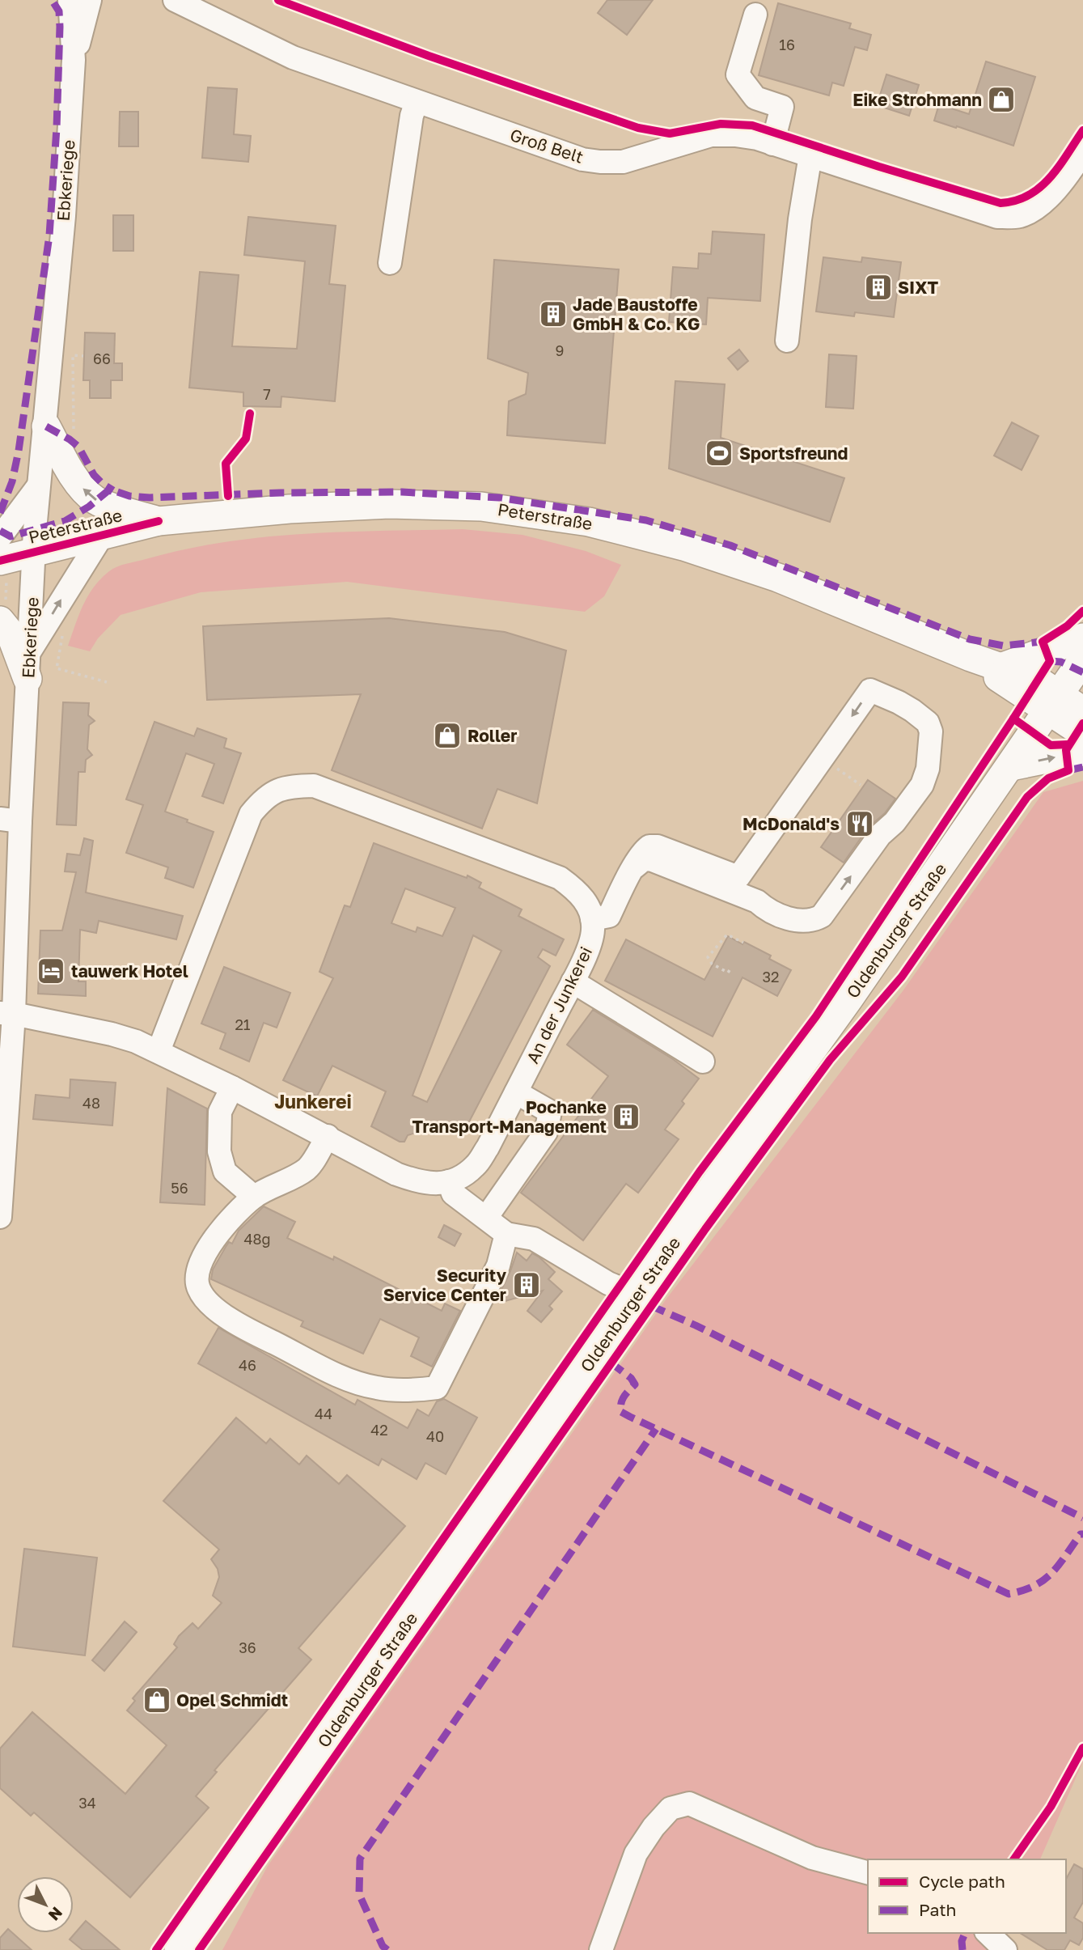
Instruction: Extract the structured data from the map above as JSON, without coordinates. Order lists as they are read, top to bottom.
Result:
{
  "streets": {
    "main road": ["Peterstraße", "Oldenburger Straße"],
    "street": ["Groß Belt", "Ebkeriege", "An der Junkerei"]
  },
  "crossings": [
    ["Ebkeriege", "Peterstraße"],
    ["Ebkeriege", "An der Junkerei"],
    ["Peterstraße", "Oldenburger Straße"]
  ],
  "districts": ["Junkerei"],
  "places": {
    "shop": ["Eike Strohmann", "Roller", "Opel Schmidt"],
    "building": [
      "SIXT",
      "Jade Baustoffe GmbH & Co. KG",
      "Pochanke Transport-Management",
      "Security Service Center"
    ],
    "sports": ["Sportsfreund"],
    "restaurant": ["McDonald's"],
    "hotel": ["tauwerk Hotel"]
  },
  "house_numbers": [
    "16",
    "9",
    "66",
    "7",
    "32",
    "21",
    "48",
    "56",
    "48g",
    "46",
    "44",
    "42",
    "40",
    "36",
    "34"
  ],
  "legend": ["Cycle path", "Path"],
  "north": "bottom right"
}
